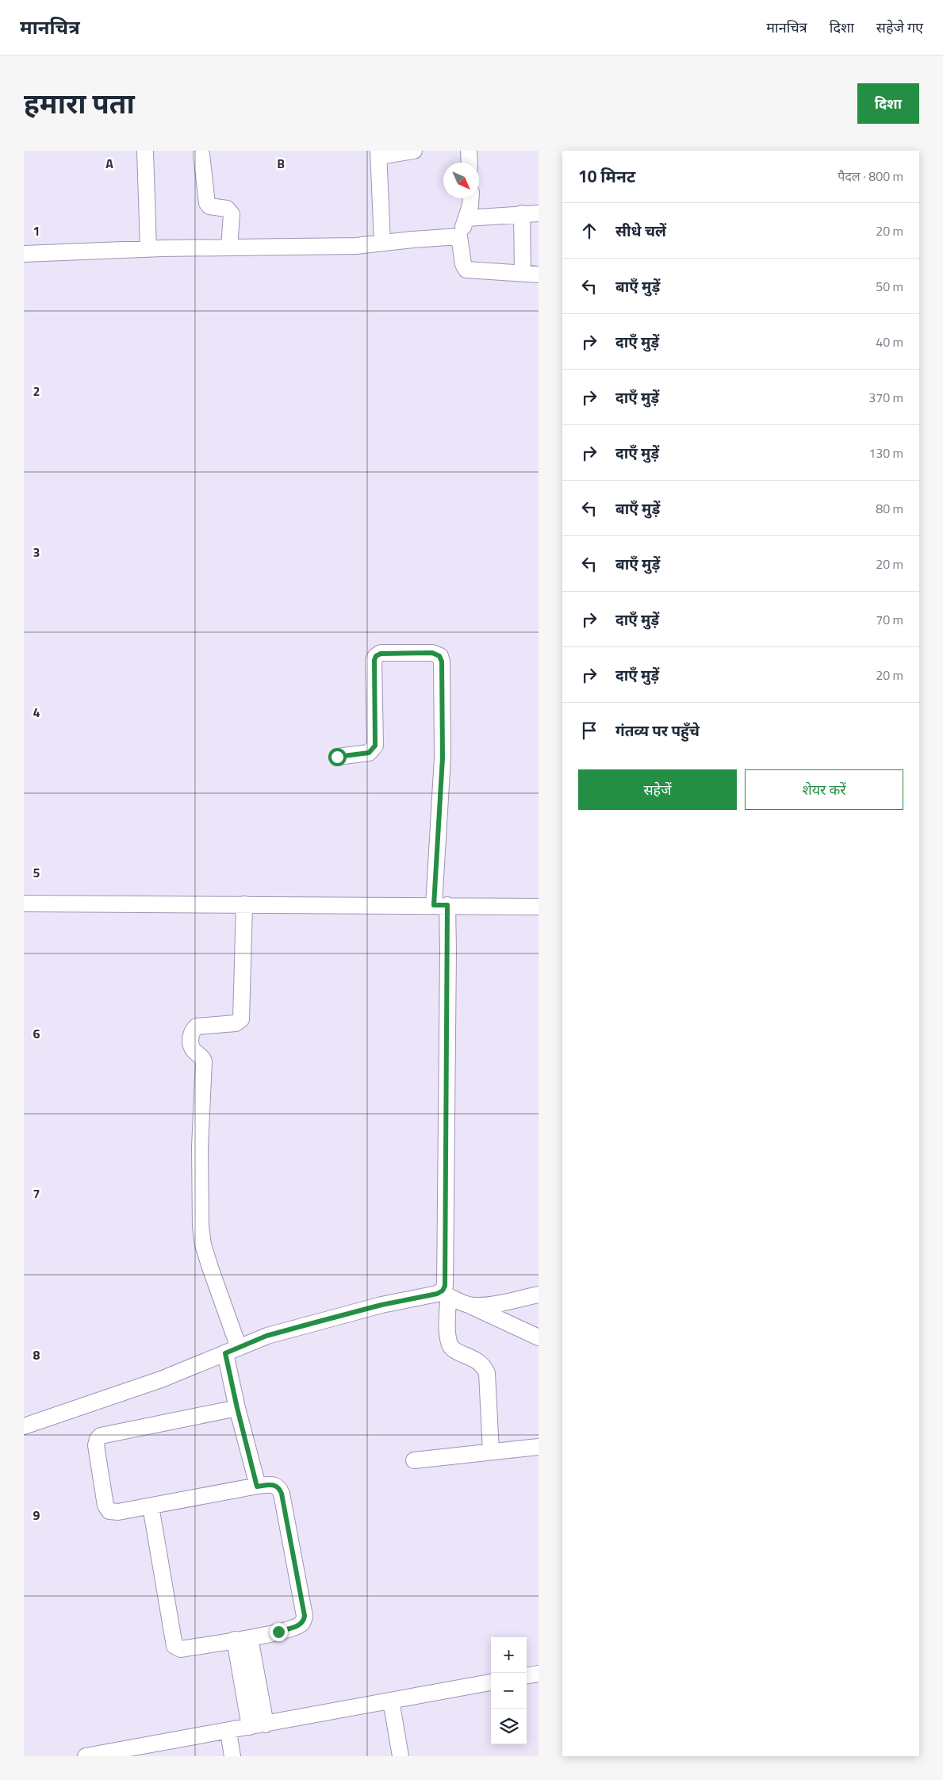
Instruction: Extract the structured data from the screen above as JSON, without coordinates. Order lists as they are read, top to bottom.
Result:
{
  "north": "bottom right",
  "page": {
    "header": "मानचित्र",
    "nav": ["मानचित्र", "दिशा", "सहेजे गए"],
    "title": "हमारा पता",
    "buttons": [
      "दिशा",
      ["सहेजें", "शेयर करें"]
    ],
    "heading": ["10 मिनट", "पैदल · 800 m"],
    "list": [
      ["सीधे चलें", "20 m"],
      ["बाएँ मुड़ें", "50 m"],
      ["दाएँ मुड़ें", "40 m"],
      ["दाएँ मुड़ें", "370 m"],
      ["दाएँ मुड़ें", "130 m"],
      ["बाएँ मुड़ें", "80 m"],
      ["बाएँ मुड़ें", "20 m"],
      ["दाएँ मुड़ें", "70 m"],
      ["दाएँ मुड़ें", "20 m"],
      "गंतव्य पर पहुँचे"
    ],
    "map_buttons": ["+", "−"]
  },
  "grid": {
    "columns": ["A", "B"],
    "rows": [
      "1",
      "2",
      "3",
      "4",
      "5",
      "6",
      "7",
      "8",
      "9"
    ]
  }
}
